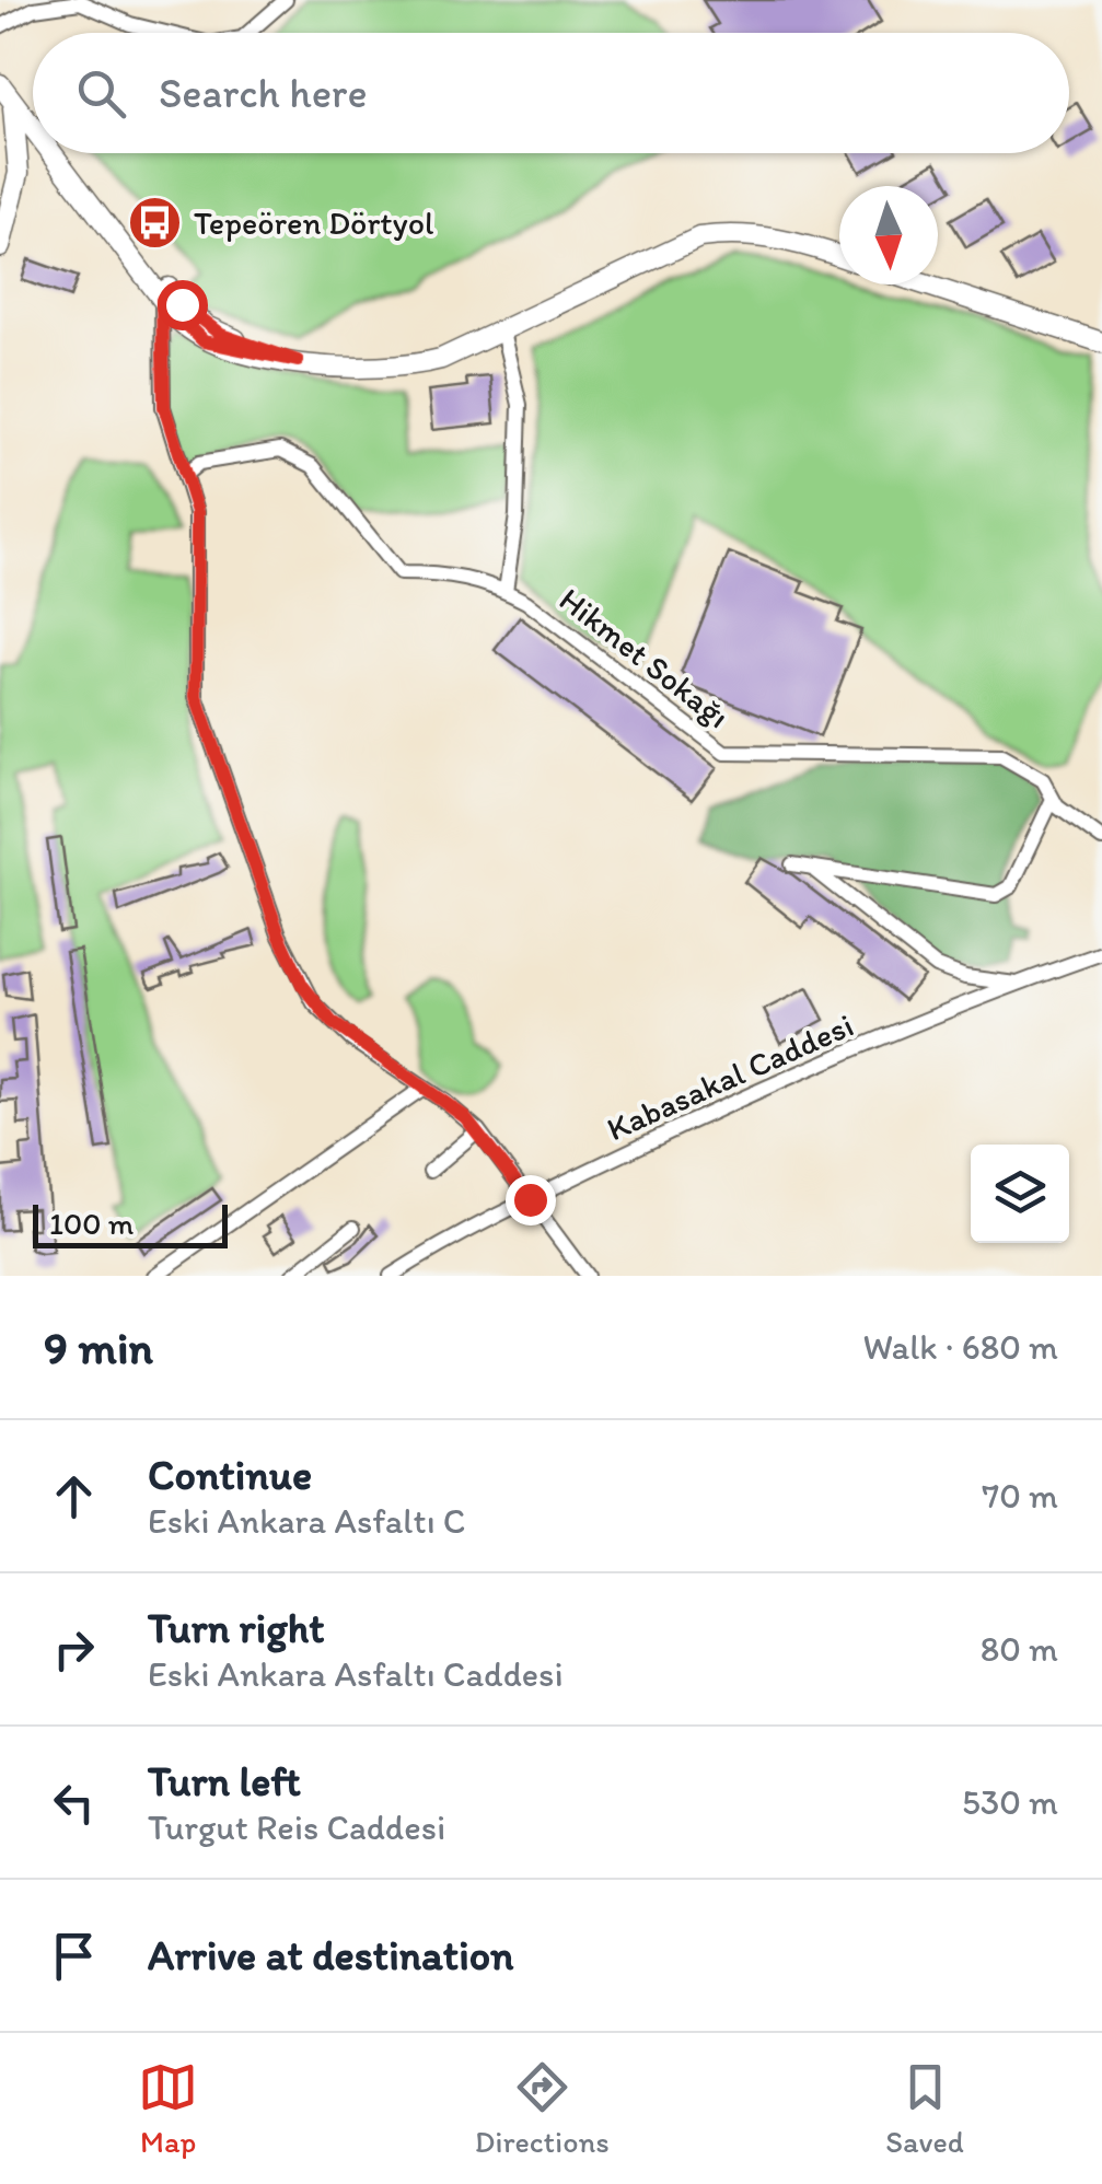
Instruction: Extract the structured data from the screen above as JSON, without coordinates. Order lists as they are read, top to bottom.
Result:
{
  "streets": {
    "street": ["Hikmet Sokağı", "Kabasakal Caddesi"]
  },
  "places": {
    "bus stop": ["Tepeören Dörtyol"]
  },
  "scale_bar": "100 m",
  "north": "bottom",
  "page": {
    "search": "Search here",
    "scale": "100 m",
    "heading": ["9 min", "Walk · 680 m"],
    "list": [
      ["Continue", "Eski Ankara Asfaltı C", "70 m"],
      ["Turn right", "Eski Ankara Asfaltı Caddesi", "80 m"],
      ["Turn left", "Turgut Reis Caddesi", "530 m"],
      "Arrive at destination"
    ],
    "nav": ["Map", "Directions", "Saved"]
  }
}
